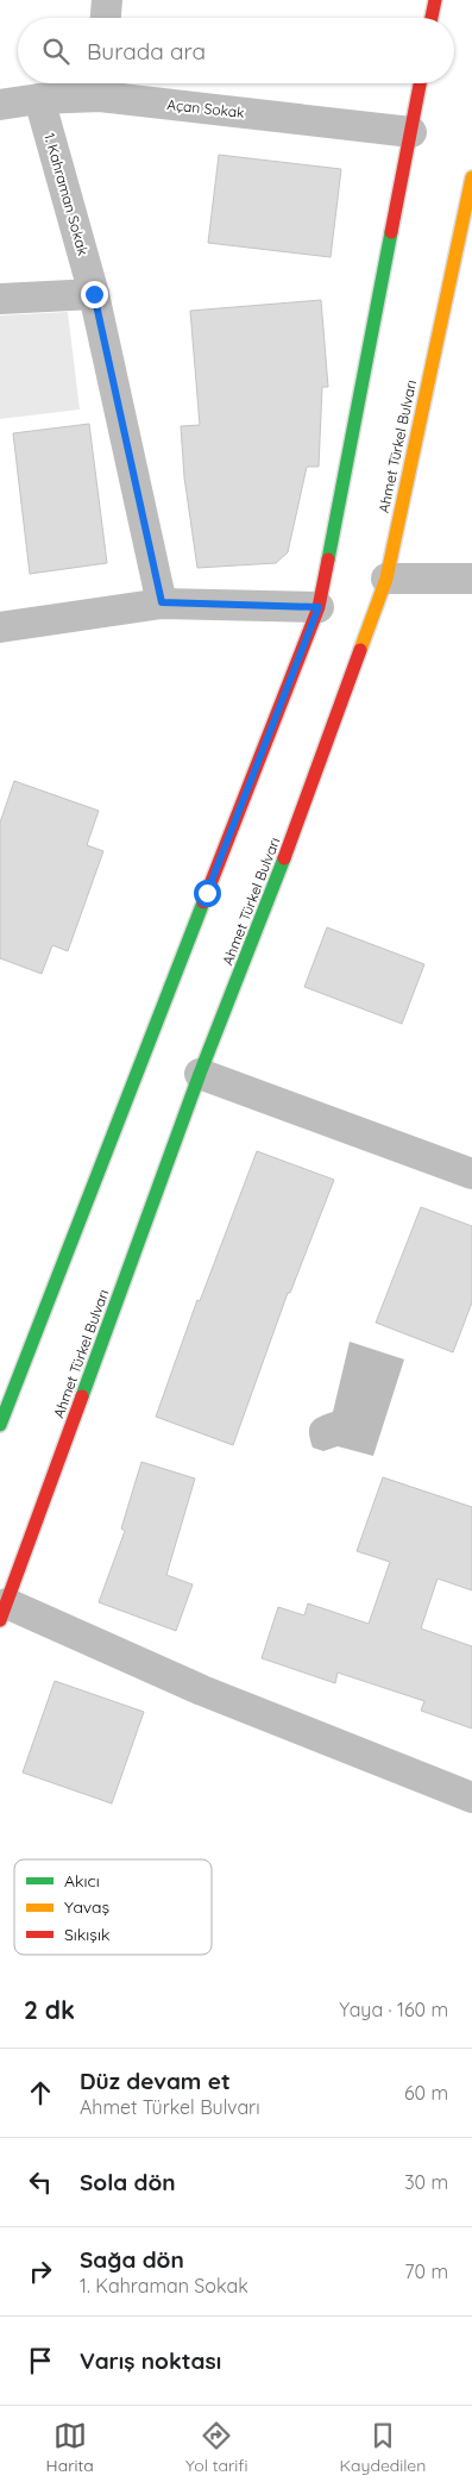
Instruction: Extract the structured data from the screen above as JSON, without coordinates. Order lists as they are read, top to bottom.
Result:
{
  "streets": {
    "main road": ["Ahmet Türkel Bulvarı"],
    "street": ["Açan Sokak", "1. Kahraman Sokak"]
  },
  "crossings": [
    ["Açan Sokak", "1. Kahraman Sokak"]
  ],
  "legend": ["Akıcı", "Yavaş", "Sıkışık"],
  "page": {
    "search": "Burada ara",
    "heading": ["2 dk", "Yaya · 160 m"],
    "list": [
      ["Düz devam et", "Ahmet Türkel Bulvarı", "60 m"],
      ["Sola dön", "30 m"],
      ["Sağa dön", "1. Kahraman Sokak", "70 m"],
      "Varış noktası"
    ],
    "nav": ["Harita", "Yol tarifi", "Kaydedilen"]
  }
}
